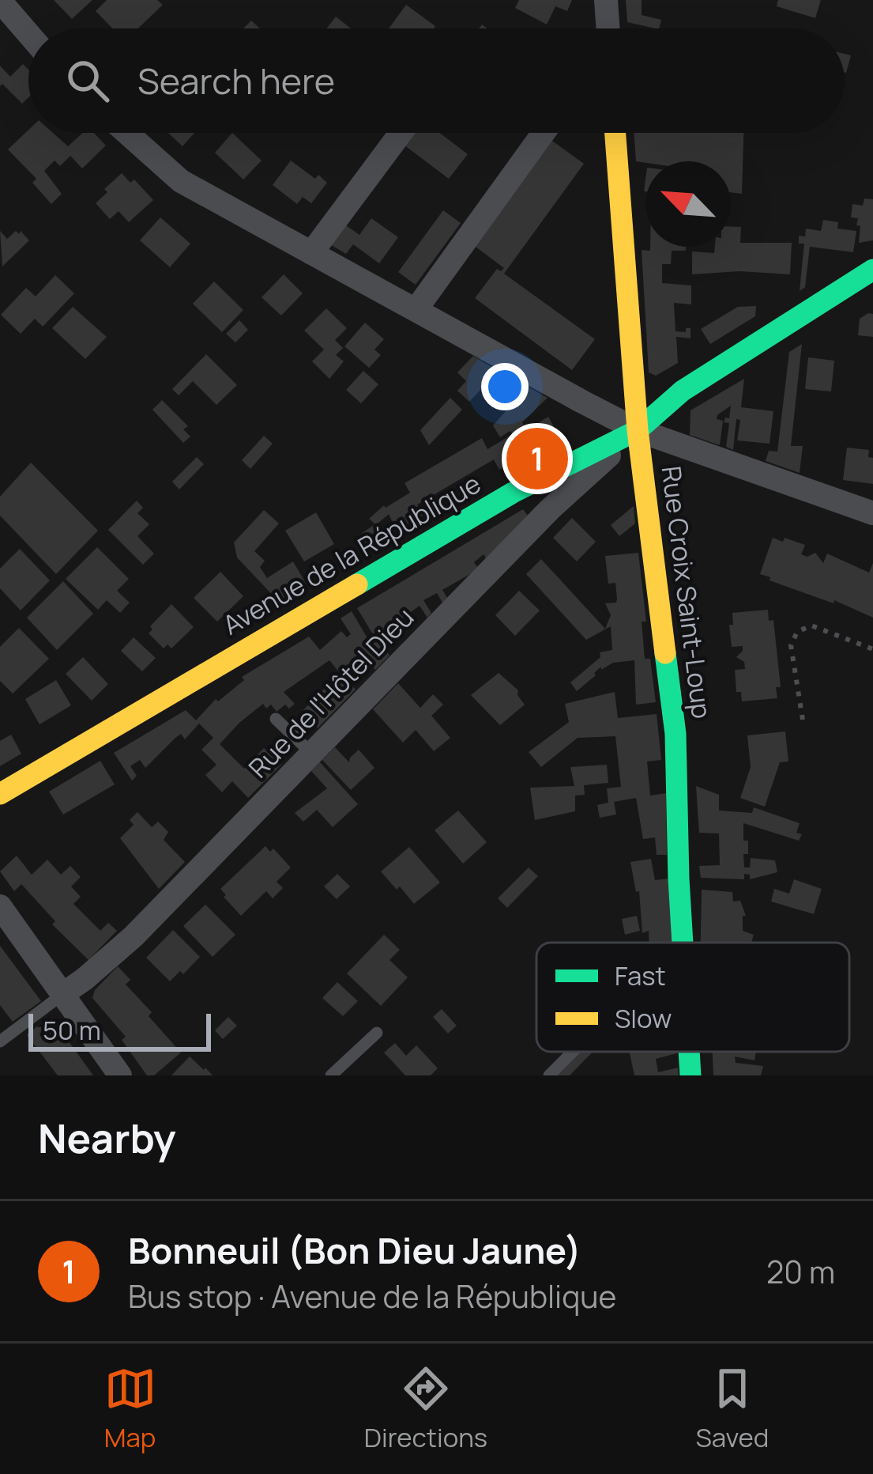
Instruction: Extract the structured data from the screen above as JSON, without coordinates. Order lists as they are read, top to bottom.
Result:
{
  "streets": {
    "street": ["Avenue de la République", "Rue Croix Saint-Loup", "Rue de l'Hôtel Dieu"]
  },
  "crossings": [
    ["Avenue de la République", "Rue Croix Saint-Loup"],
    ["Avenue de la République", "Rue de l'Hôtel Dieu"],
    ["Rue Croix Saint-Loup", "Rue de l'Hôtel Dieu"]
  ],
  "legend": ["Fast", "Slow"],
  "scale_bar": "50 m",
  "north": "top left",
  "page": {
    "search": "Search here",
    "pins": "1",
    "scale": "50 m",
    "heading": "Nearby",
    "list": [
      {
        "mark": "1",
        "name": "Bonneuil (Bon Dieu Jaune)",
        "note": "Bus stop · Avenue de la République",
        "value": "20 m"
      }
    ],
    "nav": ["Map", "Directions", "Saved"]
  }
}
